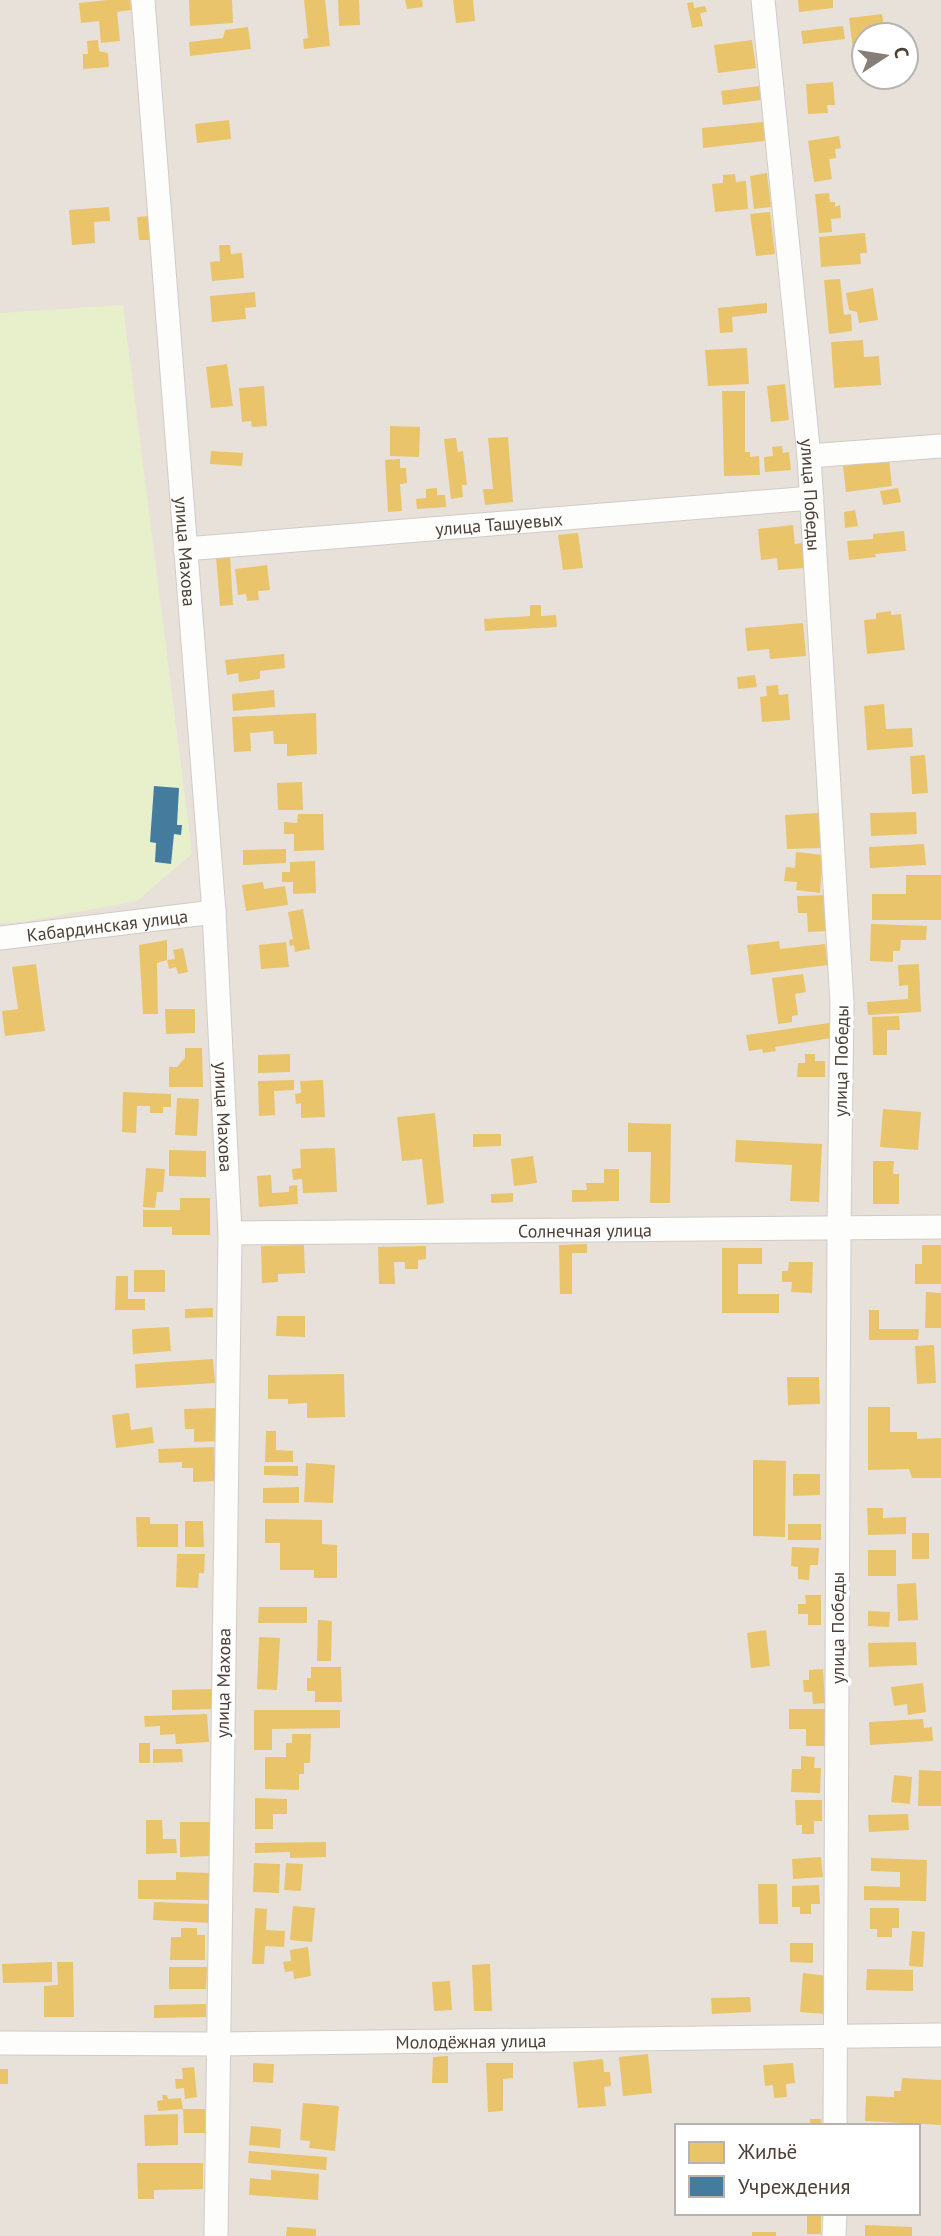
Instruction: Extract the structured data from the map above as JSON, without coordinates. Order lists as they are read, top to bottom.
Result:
{
  "streets": {
    "street": [
      "улица Победы",
      "улица Ташуевых",
      "улица Махова",
      "Кабардинская улица",
      "Солнечная улица",
      "Молодёжная улица"
    ]
  },
  "crossings": [
    ["улица Победы", "улица Ташуевых"],
    ["улица Победы", "Солнечная улица"],
    ["улица Победы", "Молодёжная улица"],
    ["улица Ташуевых", "улица Махова"],
    ["улица Махова", "Кабардинская улица"],
    ["улица Махова", "Солнечная улица"],
    ["улица Махова", "Молодёжная улица"]
  ],
  "legend": ["Жильё", "Учреждения"],
  "north": "right"
}
